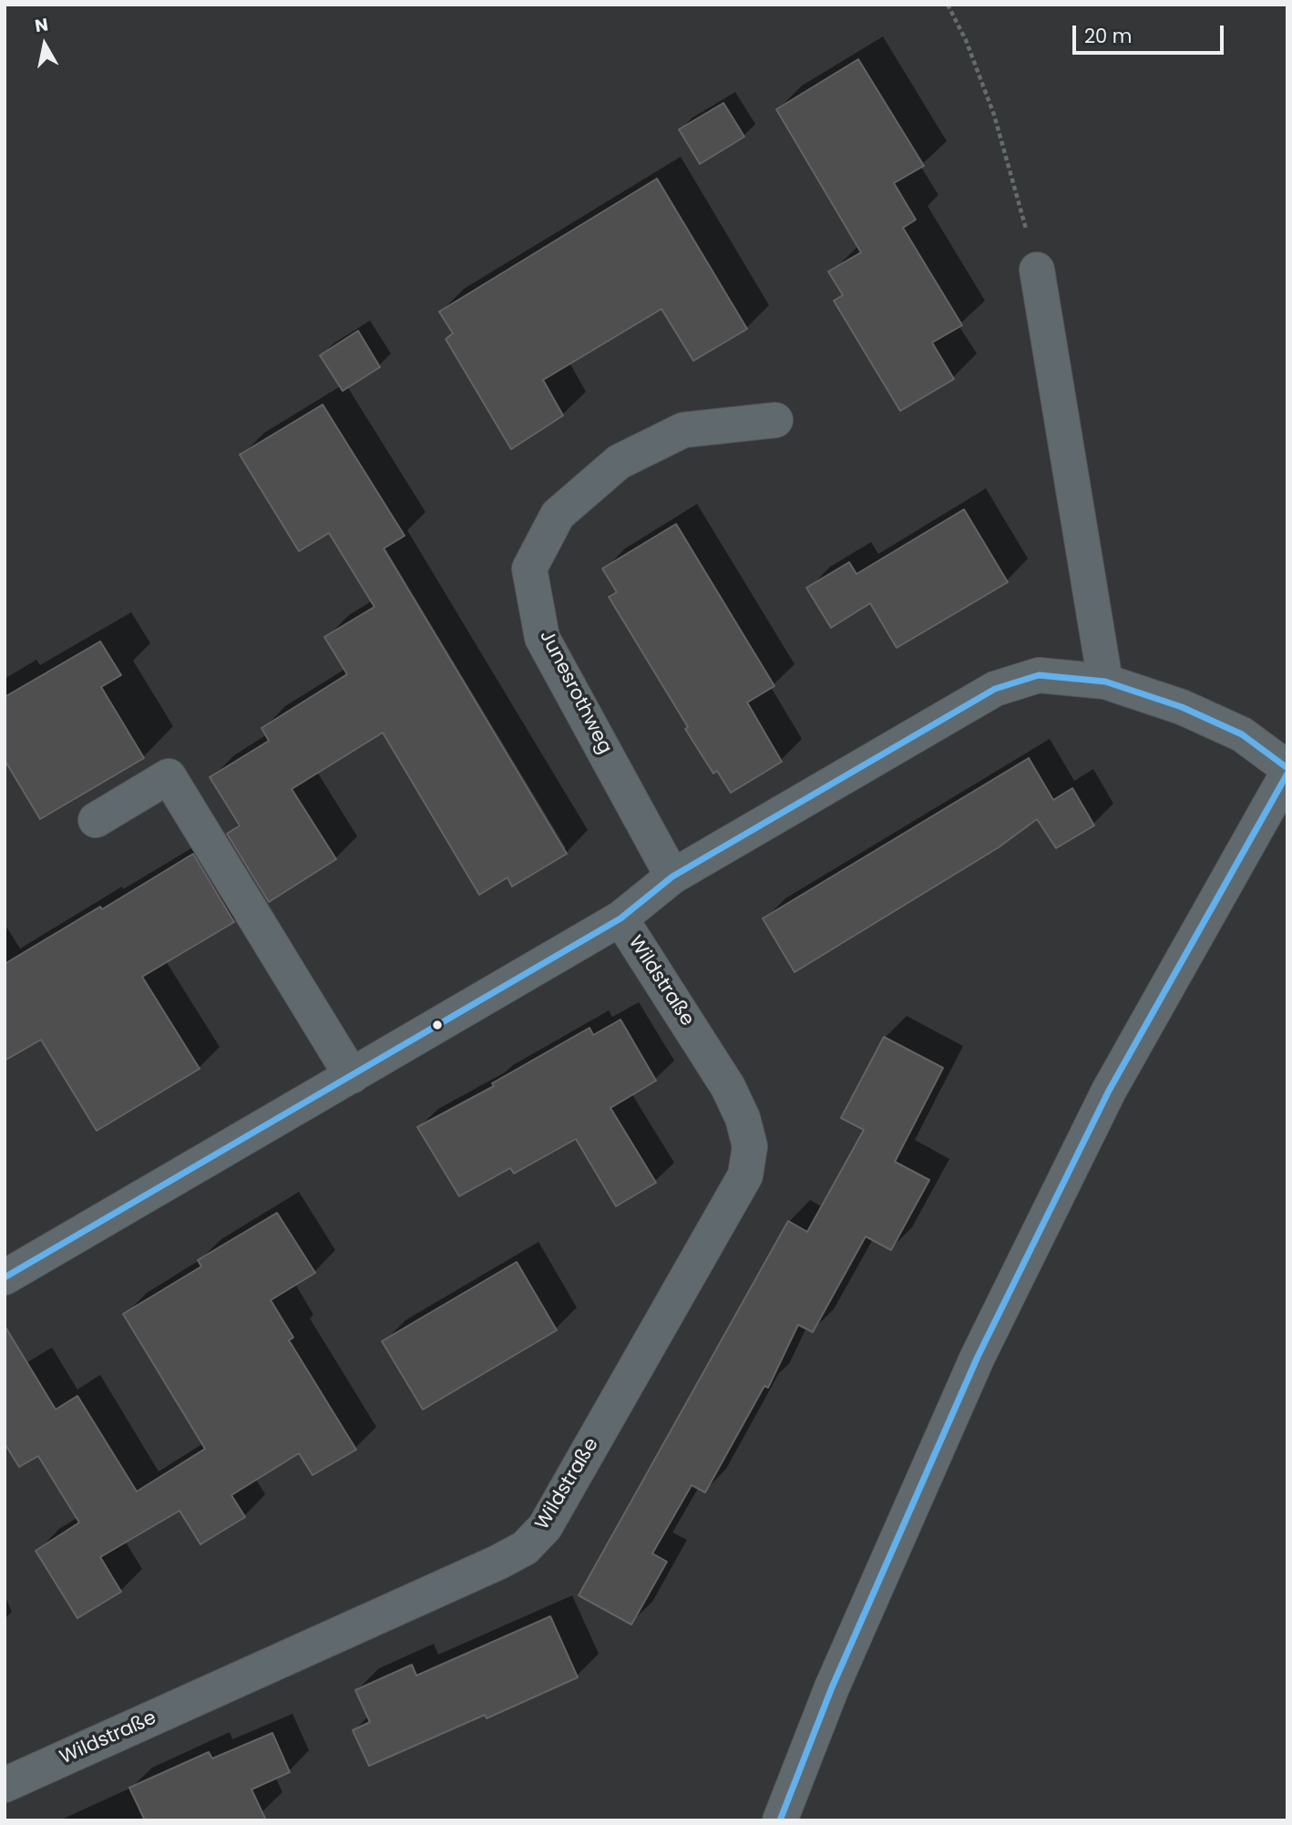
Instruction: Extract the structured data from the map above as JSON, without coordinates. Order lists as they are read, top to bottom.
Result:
{
  "streets": {
    "street": ["Junesrothweg", "Wildstraße"]
  },
  "scale_bar": "20 m",
  "north": "top"
}
